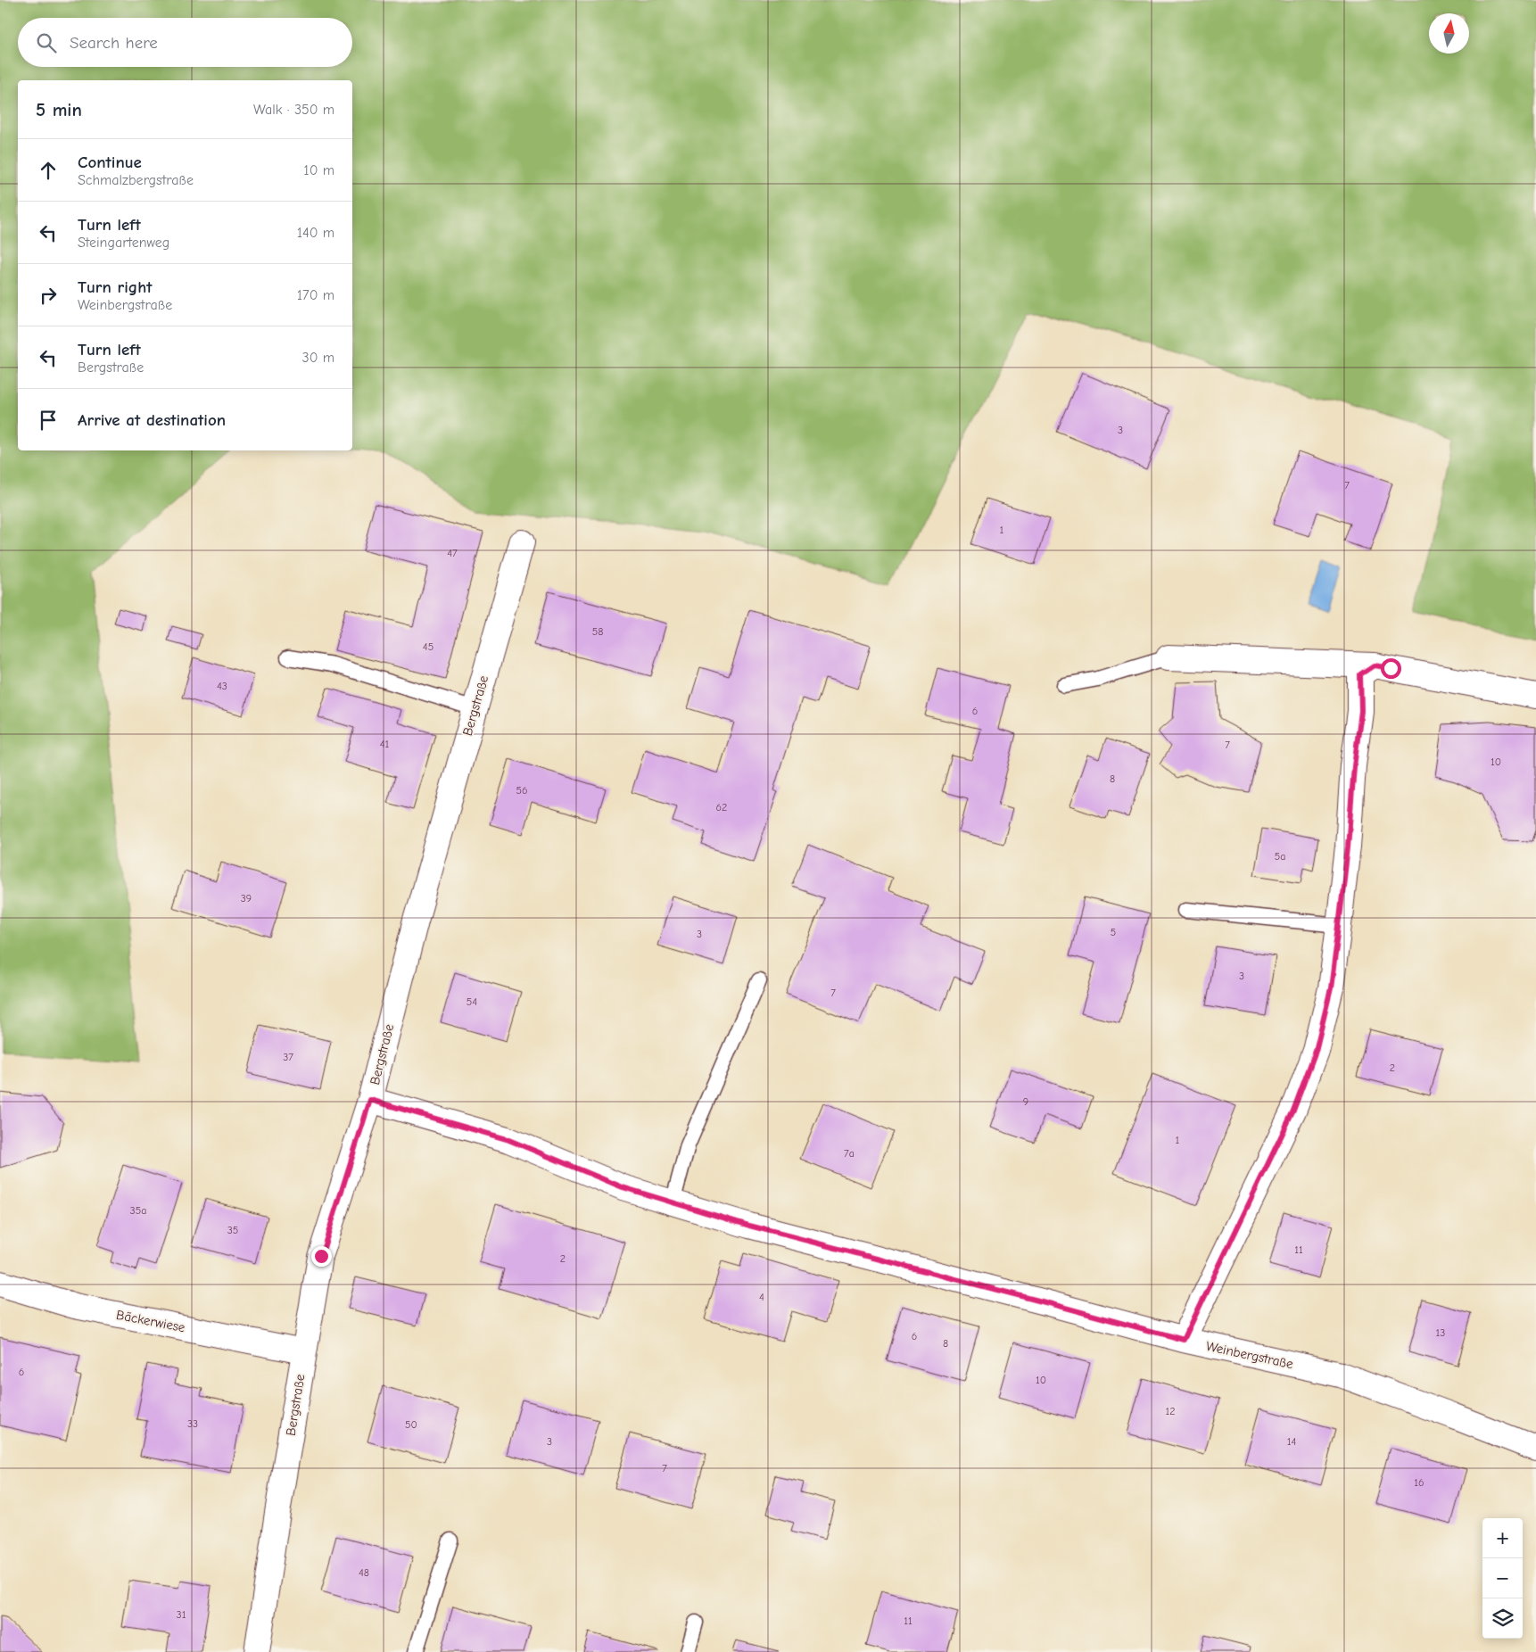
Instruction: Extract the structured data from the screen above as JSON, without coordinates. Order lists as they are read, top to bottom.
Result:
{
  "streets": {
    "street": ["Bergstraße", "Bäckerwiese", "Weinbergstraße"]
  },
  "crossings": [
    ["Bergstraße", "Bäckerwiese"],
    ["Bergstraße", "Weinbergstraße"]
  ],
  "house_numbers": [
    "3",
    "7",
    "1",
    "47",
    "58",
    "45",
    "43",
    "6",
    "41",
    "7",
    "10",
    "8",
    "56",
    "62",
    "5a",
    "39",
    "5",
    "3",
    "3",
    "7",
    "54",
    "37",
    "2",
    "9",
    "1",
    "7a",
    "35a",
    "35",
    "11",
    "2",
    "4",
    "13",
    "6",
    "8",
    "6",
    "10",
    "12",
    "33",
    "50",
    "3",
    "14",
    "7",
    "16",
    "48",
    "31",
    "11"
  ],
  "north": "top",
  "page": {
    "search": "Search here",
    "heading": ["5 min", "Walk · 350 m"],
    "list": [
      ["Continue", "Schmalzbergstraße", "10 m"],
      ["Turn left", "Steingartenweg", "140 m"],
      ["Turn right", "Weinbergstraße", "170 m"],
      ["Turn left", "Bergstraße", "30 m"],
      "Arrive at destination"
    ],
    "map_buttons": ["+", "−"]
  }
}
